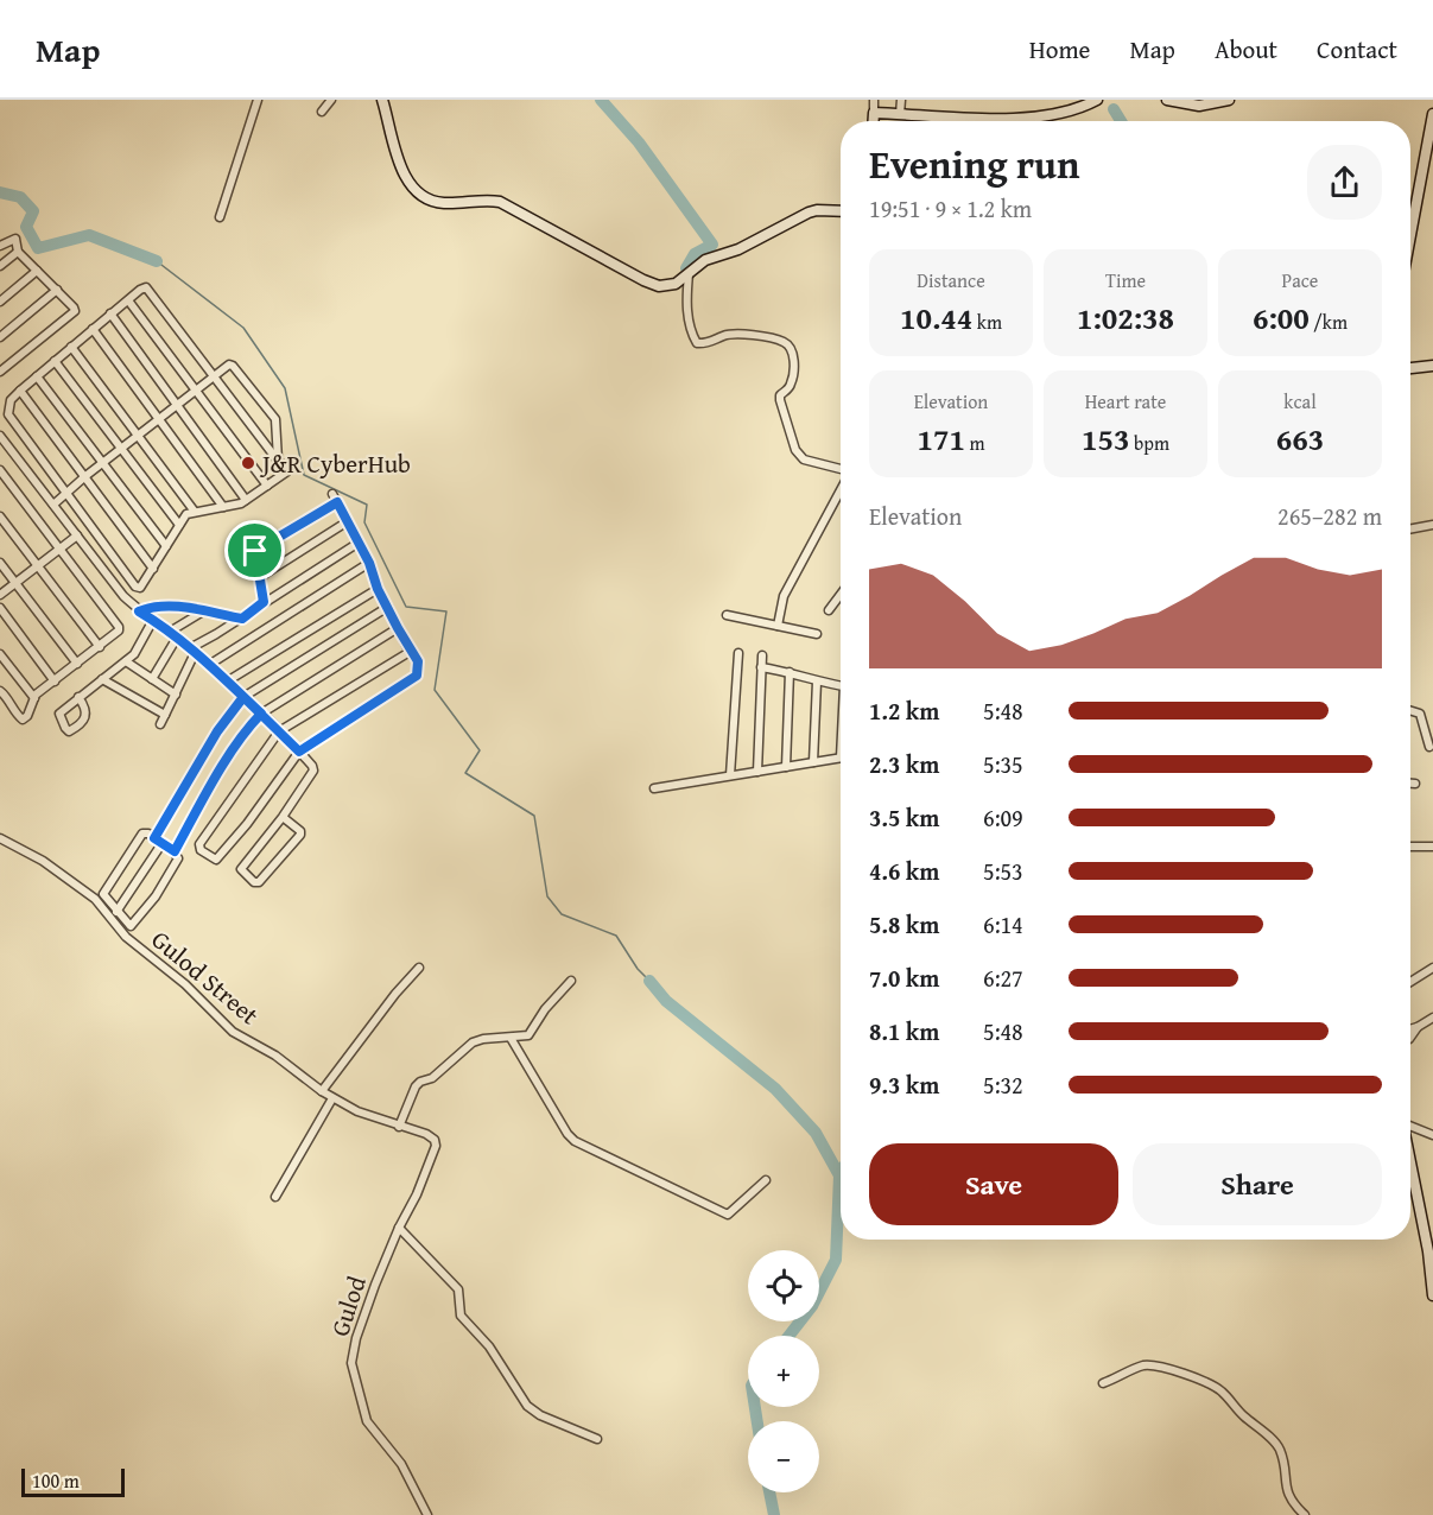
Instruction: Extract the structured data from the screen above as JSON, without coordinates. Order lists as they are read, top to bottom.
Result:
{
  "streets": {
    "street": ["Gulod Street", "Gulod"]
  },
  "crossings": [
    ["Gulod Street", "Gulod"]
  ],
  "places": ["J&R CyberHub"],
  "scale_bar": "100 m",
  "page": {
    "header": "Map",
    "nav": [
      "Home",
      "Map",
      "About",
      "Contact"
    ],
    "heading": ["Evening run", "19:51 · 9 × 1.2 km"],
    "stats": [
      ["Distance", "10.44 km"],
      ["Time", "1:02:38"],
      ["Pace", "6:00 /km"],
      ["Elevation", "171 m"],
      ["Heart rate", "153 bpm"],
      ["kcal", "663"]
    ],
    "chart": ["Elevation", "265–282 m"],
    "list": [
      {
        "name": "1.2 km",
        "note": "5:48"
      },
      {
        "name": "2.3 km",
        "note": "5:35"
      },
      {
        "name": "3.5 km",
        "note": "6:09"
      },
      {
        "name": "4.6 km",
        "note": "5:53"
      },
      {
        "name": "5.8 km",
        "note": "6:14"
      },
      {
        "name": "7.0 km",
        "note": "6:27"
      },
      {
        "name": "8.1 km",
        "note": "5:48"
      },
      {
        "name": "9.3 km",
        "note": "5:32"
      }
    ],
    "buttons": ["Save", "Share"],
    "map_buttons": ["+", "−"],
    "scale": "100 m"
  }
}
